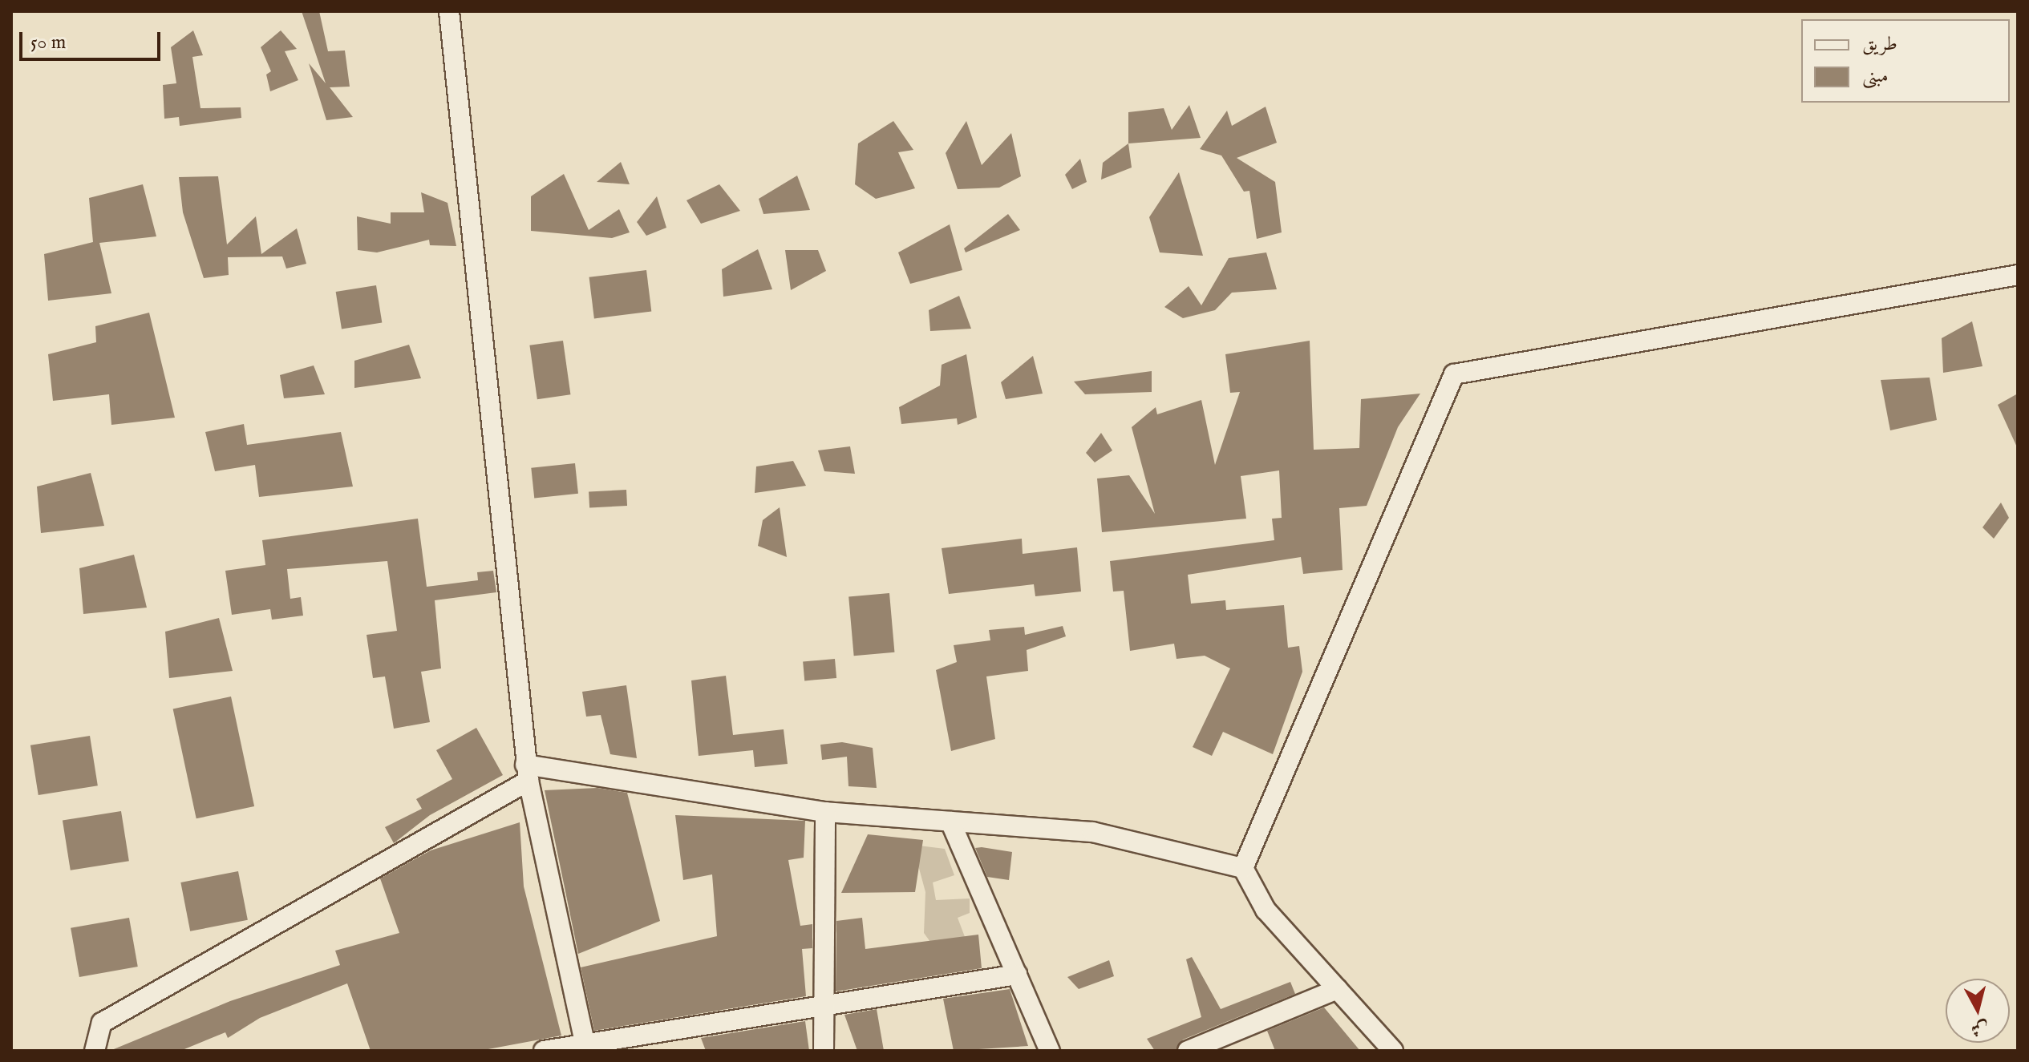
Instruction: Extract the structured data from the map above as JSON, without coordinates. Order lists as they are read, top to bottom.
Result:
{
  "legend": ["طريق", "مبنى"],
  "scale_bar": "50 m",
  "north": "bottom"
}
